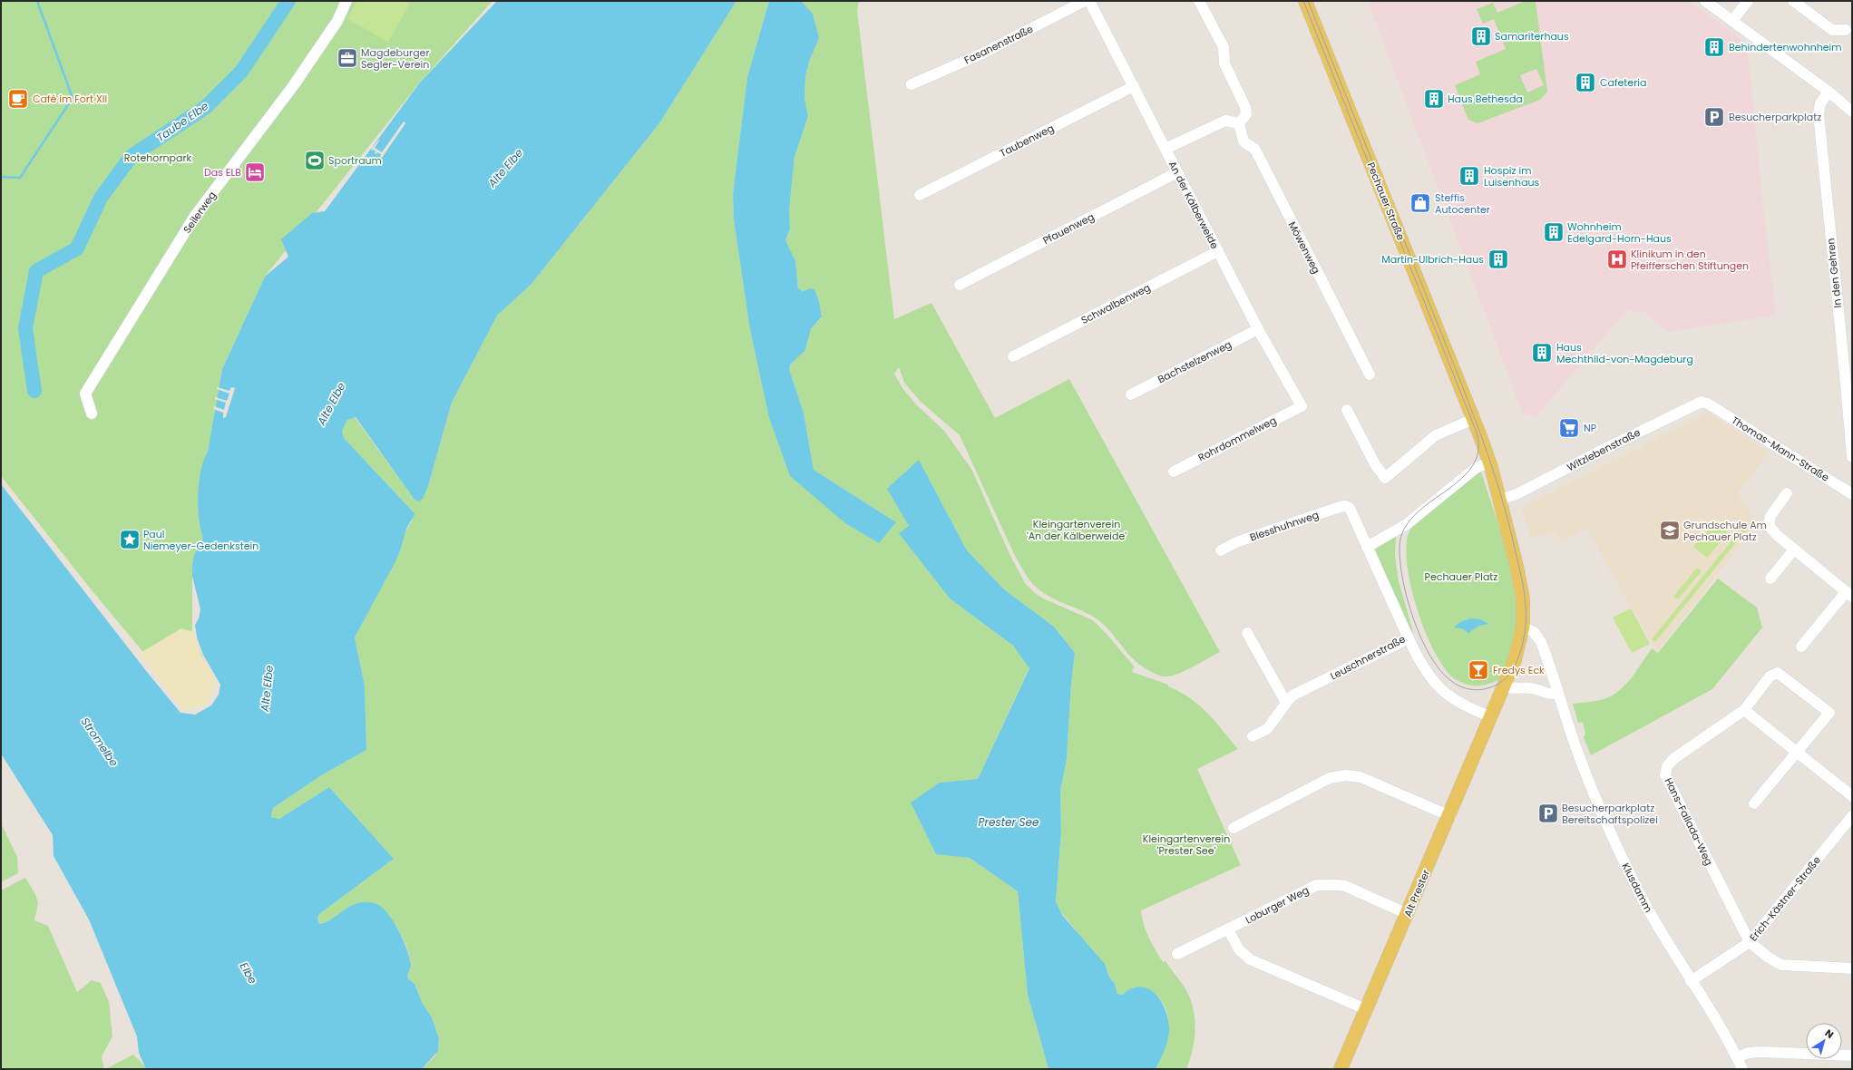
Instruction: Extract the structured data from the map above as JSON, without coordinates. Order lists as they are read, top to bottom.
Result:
{
  "streets": {
    "main road": ["Pechauer Straße", "Alt Prester"],
    "street": [
      "Fasanenstraße",
      "Taubenweg",
      "An der Kälberweide",
      "Seilerweg",
      "Pfauenweg",
      "Möwenweg",
      "In den Gehren",
      "Schwalbenweg",
      "Bachstelzenweg",
      "Rohrdommelweg",
      "Thomas-Mann-Straße",
      "Witzlebenstraße",
      "Blesshuhnweg",
      "Leuschnerstraße",
      "Hans-Fallada-Weg",
      "Klusdamm",
      "Erich-Kästner-Straße",
      "Loburger Weg"
    ]
  },
  "crossings": [
    ["Taubenweg", "An der Kälberweide"],
    ["An der Kälberweide", "Pfauenweg"],
    ["An der Kälberweide", "Schwalbenweg"],
    ["An der Kälberweide", "Bachstelzenweg"],
    ["An der Kälberweide", "Rohrdommelweg"],
    ["Thomas-Mann-Straße", "Witzlebenstraße"],
    ["Blesshuhnweg", "Leuschnerstraße"],
    ["Hans-Fallada-Weg", "Erich-Kästner-Straße"],
    ["Klusdamm", "Erich-Kästner-Straße"],
    ["Alt Prester", "Loburger Weg"]
  ],
  "water": [
    "Taube Elbe",
    "Alte Elbe",
    "Stromelbe",
    "Prester See",
    "Elbe"
  ],
  "parks": [
    "Rotehornpark",
    "Kleingartenverein 'An der Kälberweide'",
    "Pechauer Platz",
    "Kleingartenverein 'Prester See'"
  ],
  "places": {
    "building": [
      "Samariterhaus",
      "Behindertenwohnheim",
      "Cafeteria",
      "Haus Bethesda",
      "Hospiz im Luisenhaus",
      "Wohnheim Edelgard-Horn-Haus",
      "Martin-Ulbrich-Haus",
      "Haus Mechthild-von-Magdeburg"
    ],
    "office": ["Magdeburger Segler-Verein"],
    "cafe": ["Café im Fort XII"],
    "parking": ["Besucherparkplatz", "Besucherparkplatz Bereitschaftspolizei"],
    "sports": ["Sportraum"],
    "hotel": ["Das ELB"],
    "shop": ["Steffis Autocenter"],
    "hospital": ["Klinikum in den Pfeifferschen Stiftungen"],
    "supermarket": ["NP"],
    "school or university": ["Grundschule Am Pechauer Platz"],
    "place": ["Paul Niemeyer-Gedenkstein"],
    "bar": ["Fredys Eck"]
  },
  "north": "top right"
}
